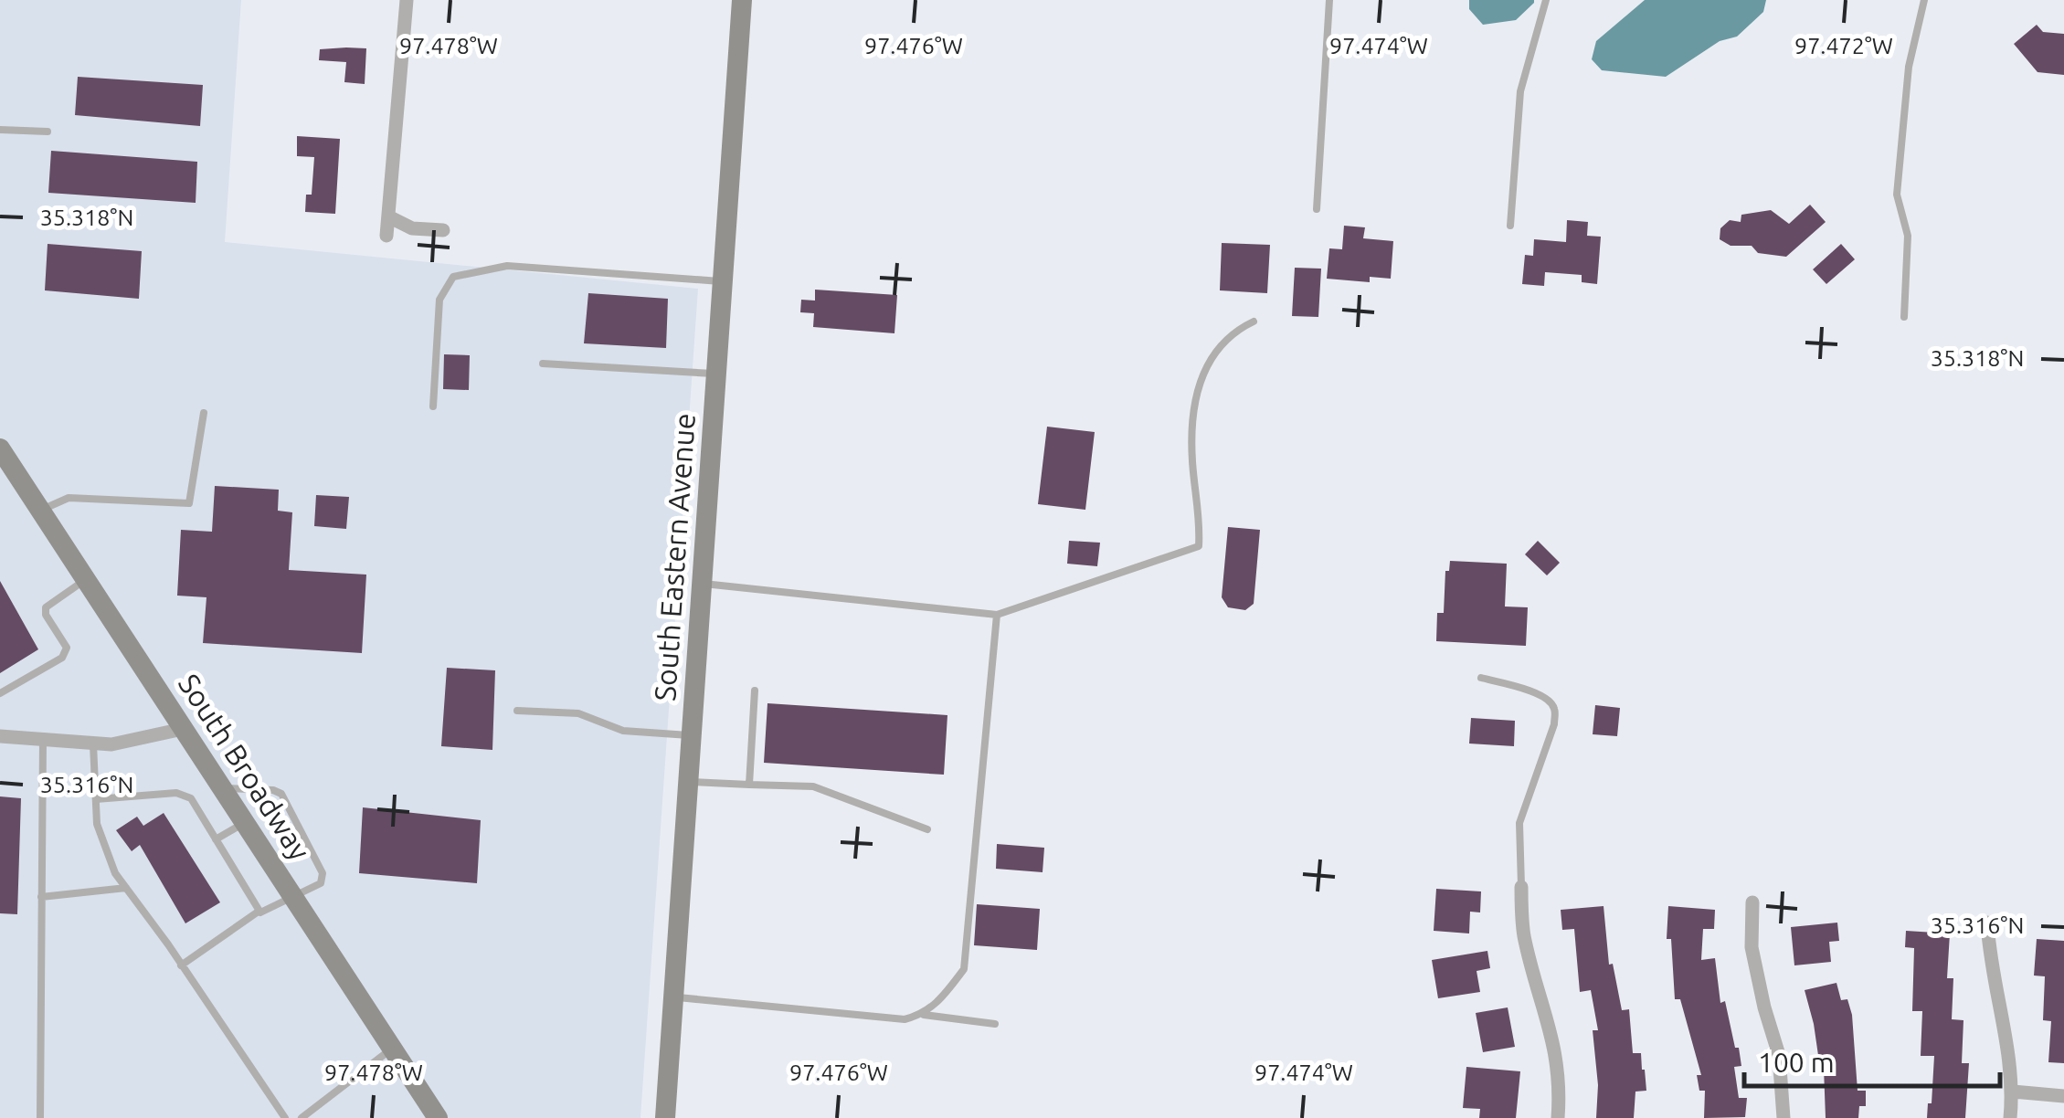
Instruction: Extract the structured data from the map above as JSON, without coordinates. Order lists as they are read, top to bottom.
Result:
{
  "streets": {
    "street": ["South Eastern Avenue", "South Broadway"]
  },
  "scale_bar": "100 m",
  "coordinates": [
    "97.478°W",
    "97.476°W",
    "97.474°W",
    "97.472°W",
    "35.318°N",
    "35.316°N"
  ]
}
